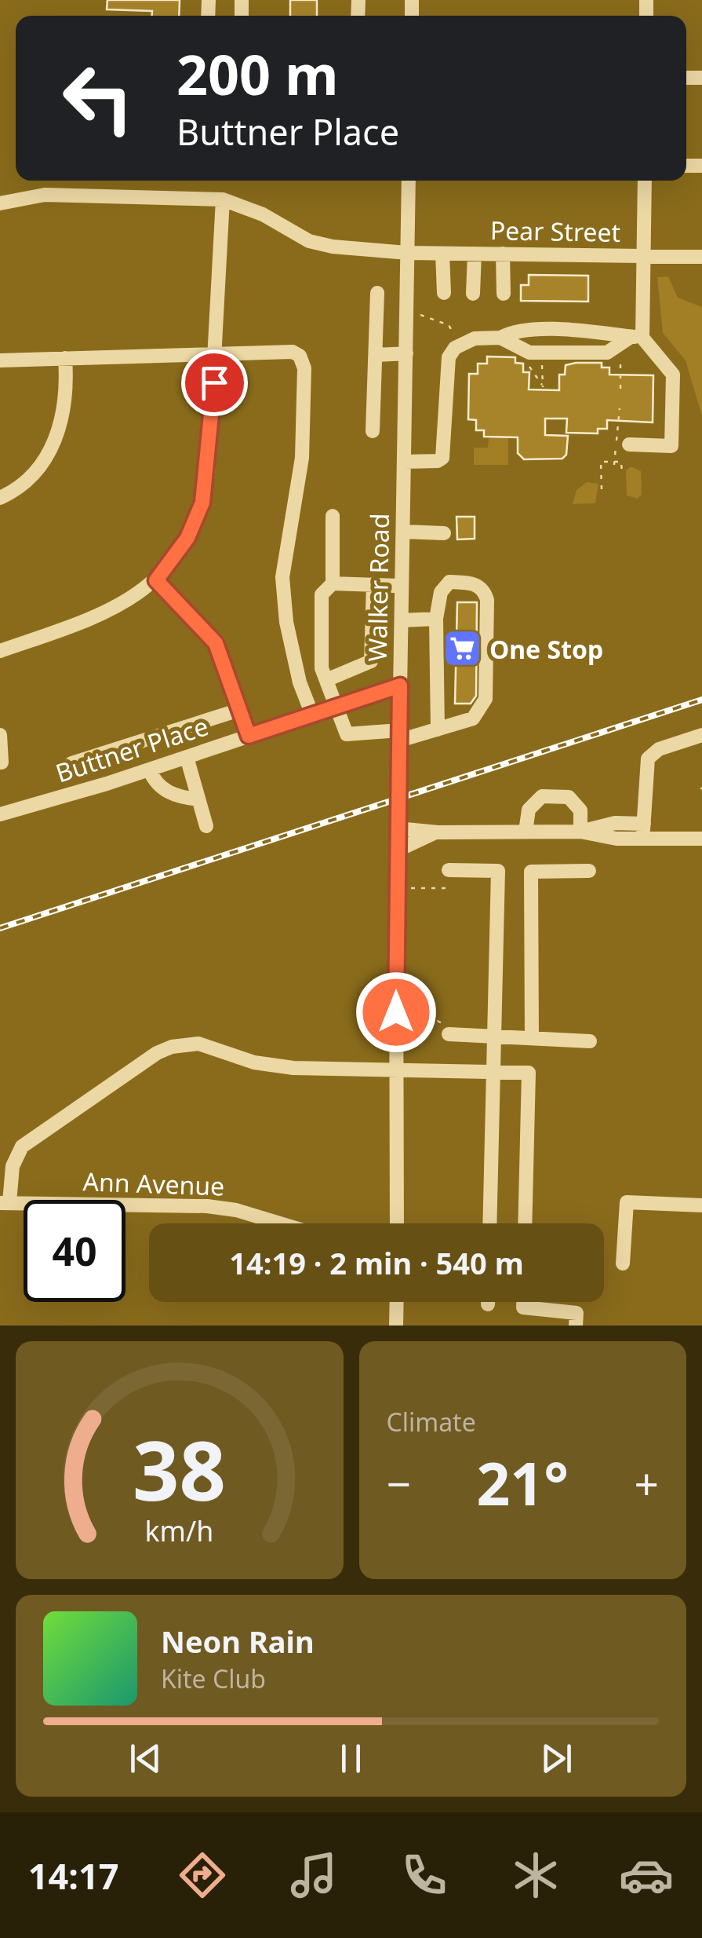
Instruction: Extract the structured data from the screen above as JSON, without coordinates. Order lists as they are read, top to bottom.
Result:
{
  "streets": {
    "street": [
      "Pear Street",
      "Walker Road",
      "Buttner Place",
      "Ann Avenue"
    ]
  },
  "crossings": [
    ["Pear Street", "Walker Road"],
    ["Walker Road", "Buttner Place"]
  ],
  "places": {
    "supermarket": ["One Stop"]
  },
  "page": {
    "turn": ["200 m", "Buttner Place"],
    "limit": "40",
    "trip": "14:19 · 2 min · 540 m",
    "tile": "Climate",
    "heat": ["−", "21°", "+"],
    "song": ["Neon Rain", "Kite Club"],
    "tabs": "14:17",
    "gauge": ["38", "km/h"]
  }
}
